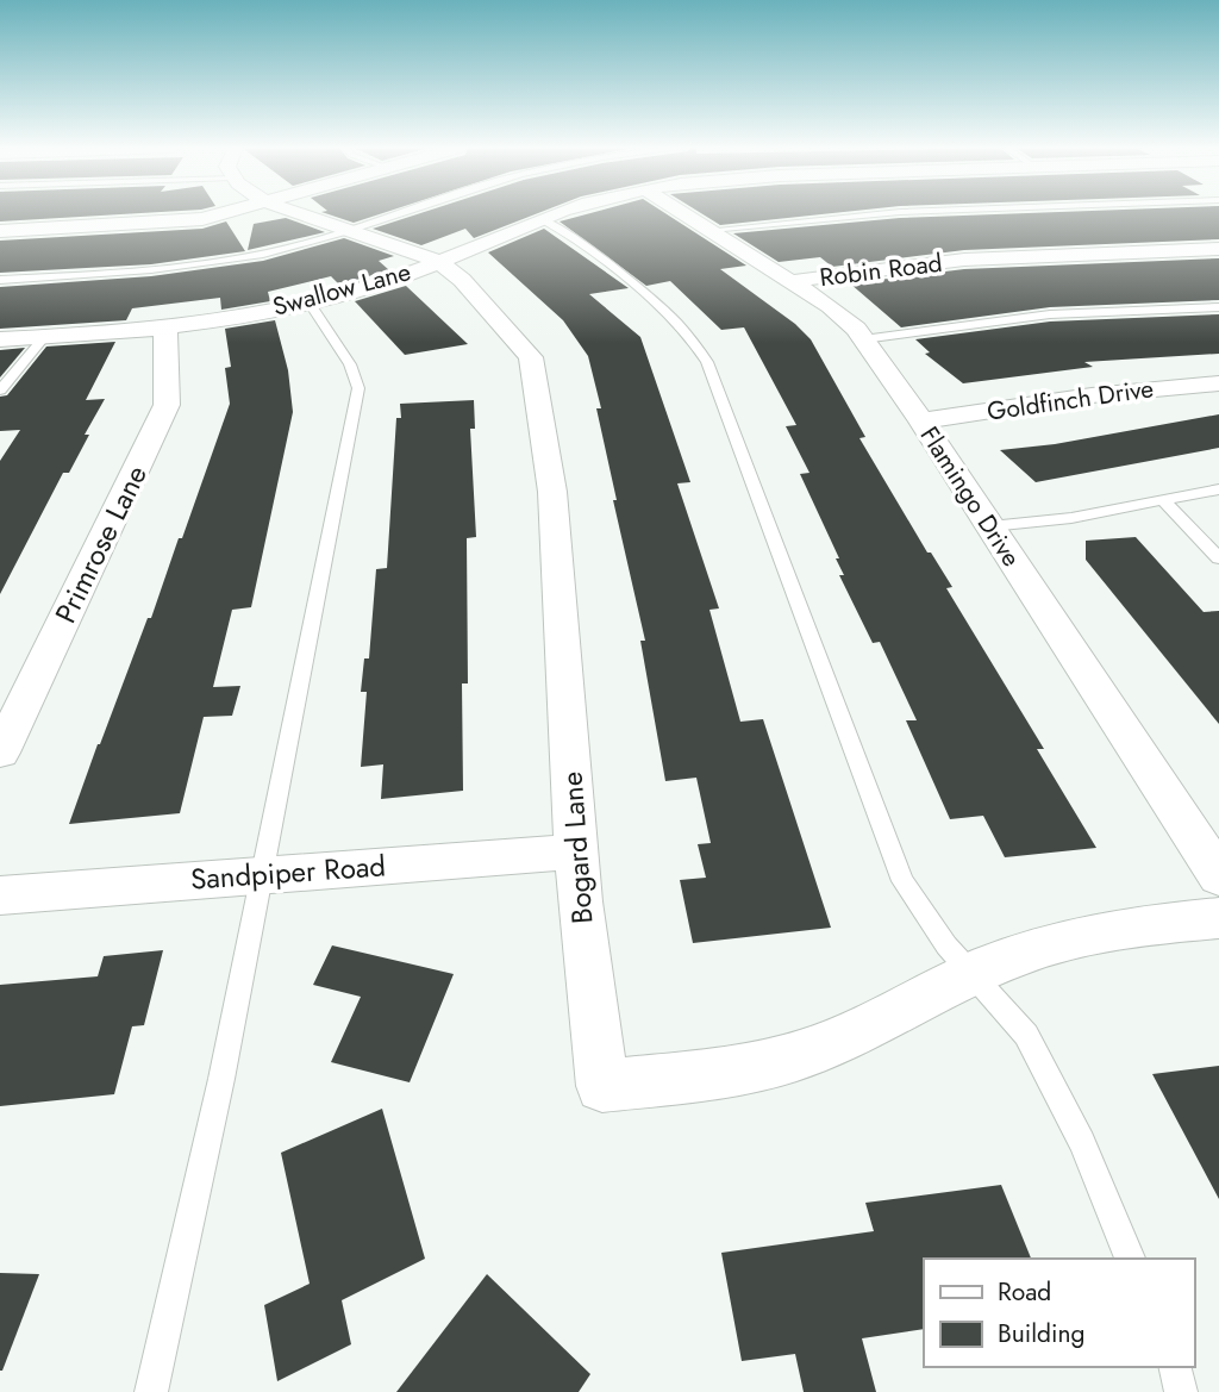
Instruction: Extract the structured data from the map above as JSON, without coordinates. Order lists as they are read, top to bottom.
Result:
{
  "streets": {
    "street": [
      "Robin Road",
      "Swallow Lane",
      "Goldfinch Drive",
      "Flamingo Drive",
      "Primrose Lane",
      "Bogard Lane",
      "Sandpiper Road"
    ]
  },
  "crossings": [
    ["Robin Road", "Flamingo Drive"],
    ["Swallow Lane", "Primrose Lane"],
    ["Swallow Lane", "Bogard Lane"],
    ["Goldfinch Drive", "Flamingo Drive"],
    ["Bogard Lane", "Sandpiper Road"]
  ],
  "legend": ["Road", "Building"]
}
